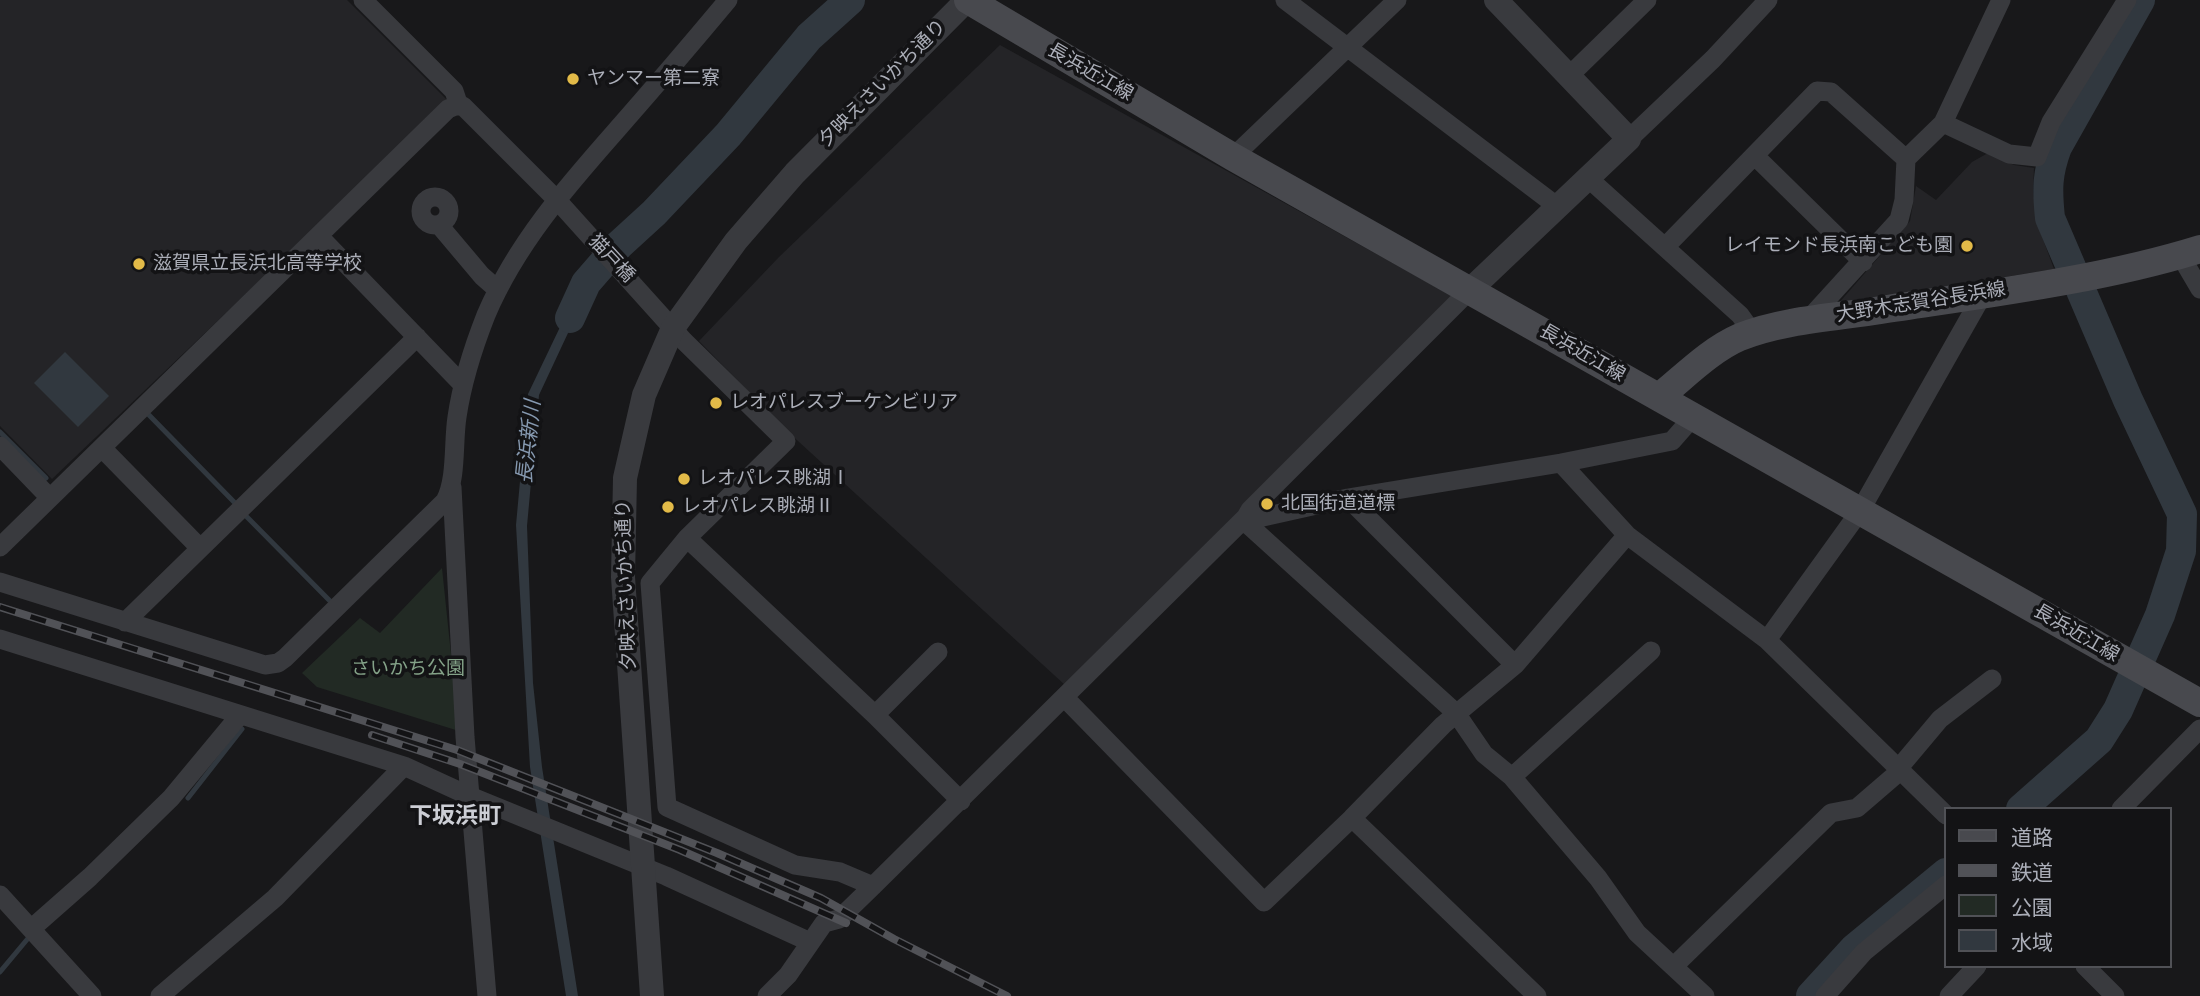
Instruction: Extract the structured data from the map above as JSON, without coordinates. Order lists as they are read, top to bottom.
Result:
{
  "streets": {
    "main road": ["長浜近江線", "大野木志賀谷長浜線"],
    "street": ["夕映えさいかち通り", "猫戸橋"]
  },
  "crossings": [
    ["長浜近江線", "夕映えさいかち通り"],
    ["長浜近江線", "大野木志賀谷長浜線"],
    ["夕映えさいかち通り", "猫戸橋"]
  ],
  "districts": ["下坂浜町"],
  "water": ["長浜新川"],
  "parks": ["さいかち公園"],
  "places": [
    "ヤンマー第二寮",
    "レイモンド長浜南こども園",
    "滋賀県立長浜北高等学校",
    "レオパレスブーケンビリア",
    "レオパレス眺湖Ⅰ",
    "北国街道道標",
    "レオパレス眺湖Ⅱ"
  ],
  "legend": [
    "道路",
    "鉄道",
    "公園",
    "水域"
  ]
}
